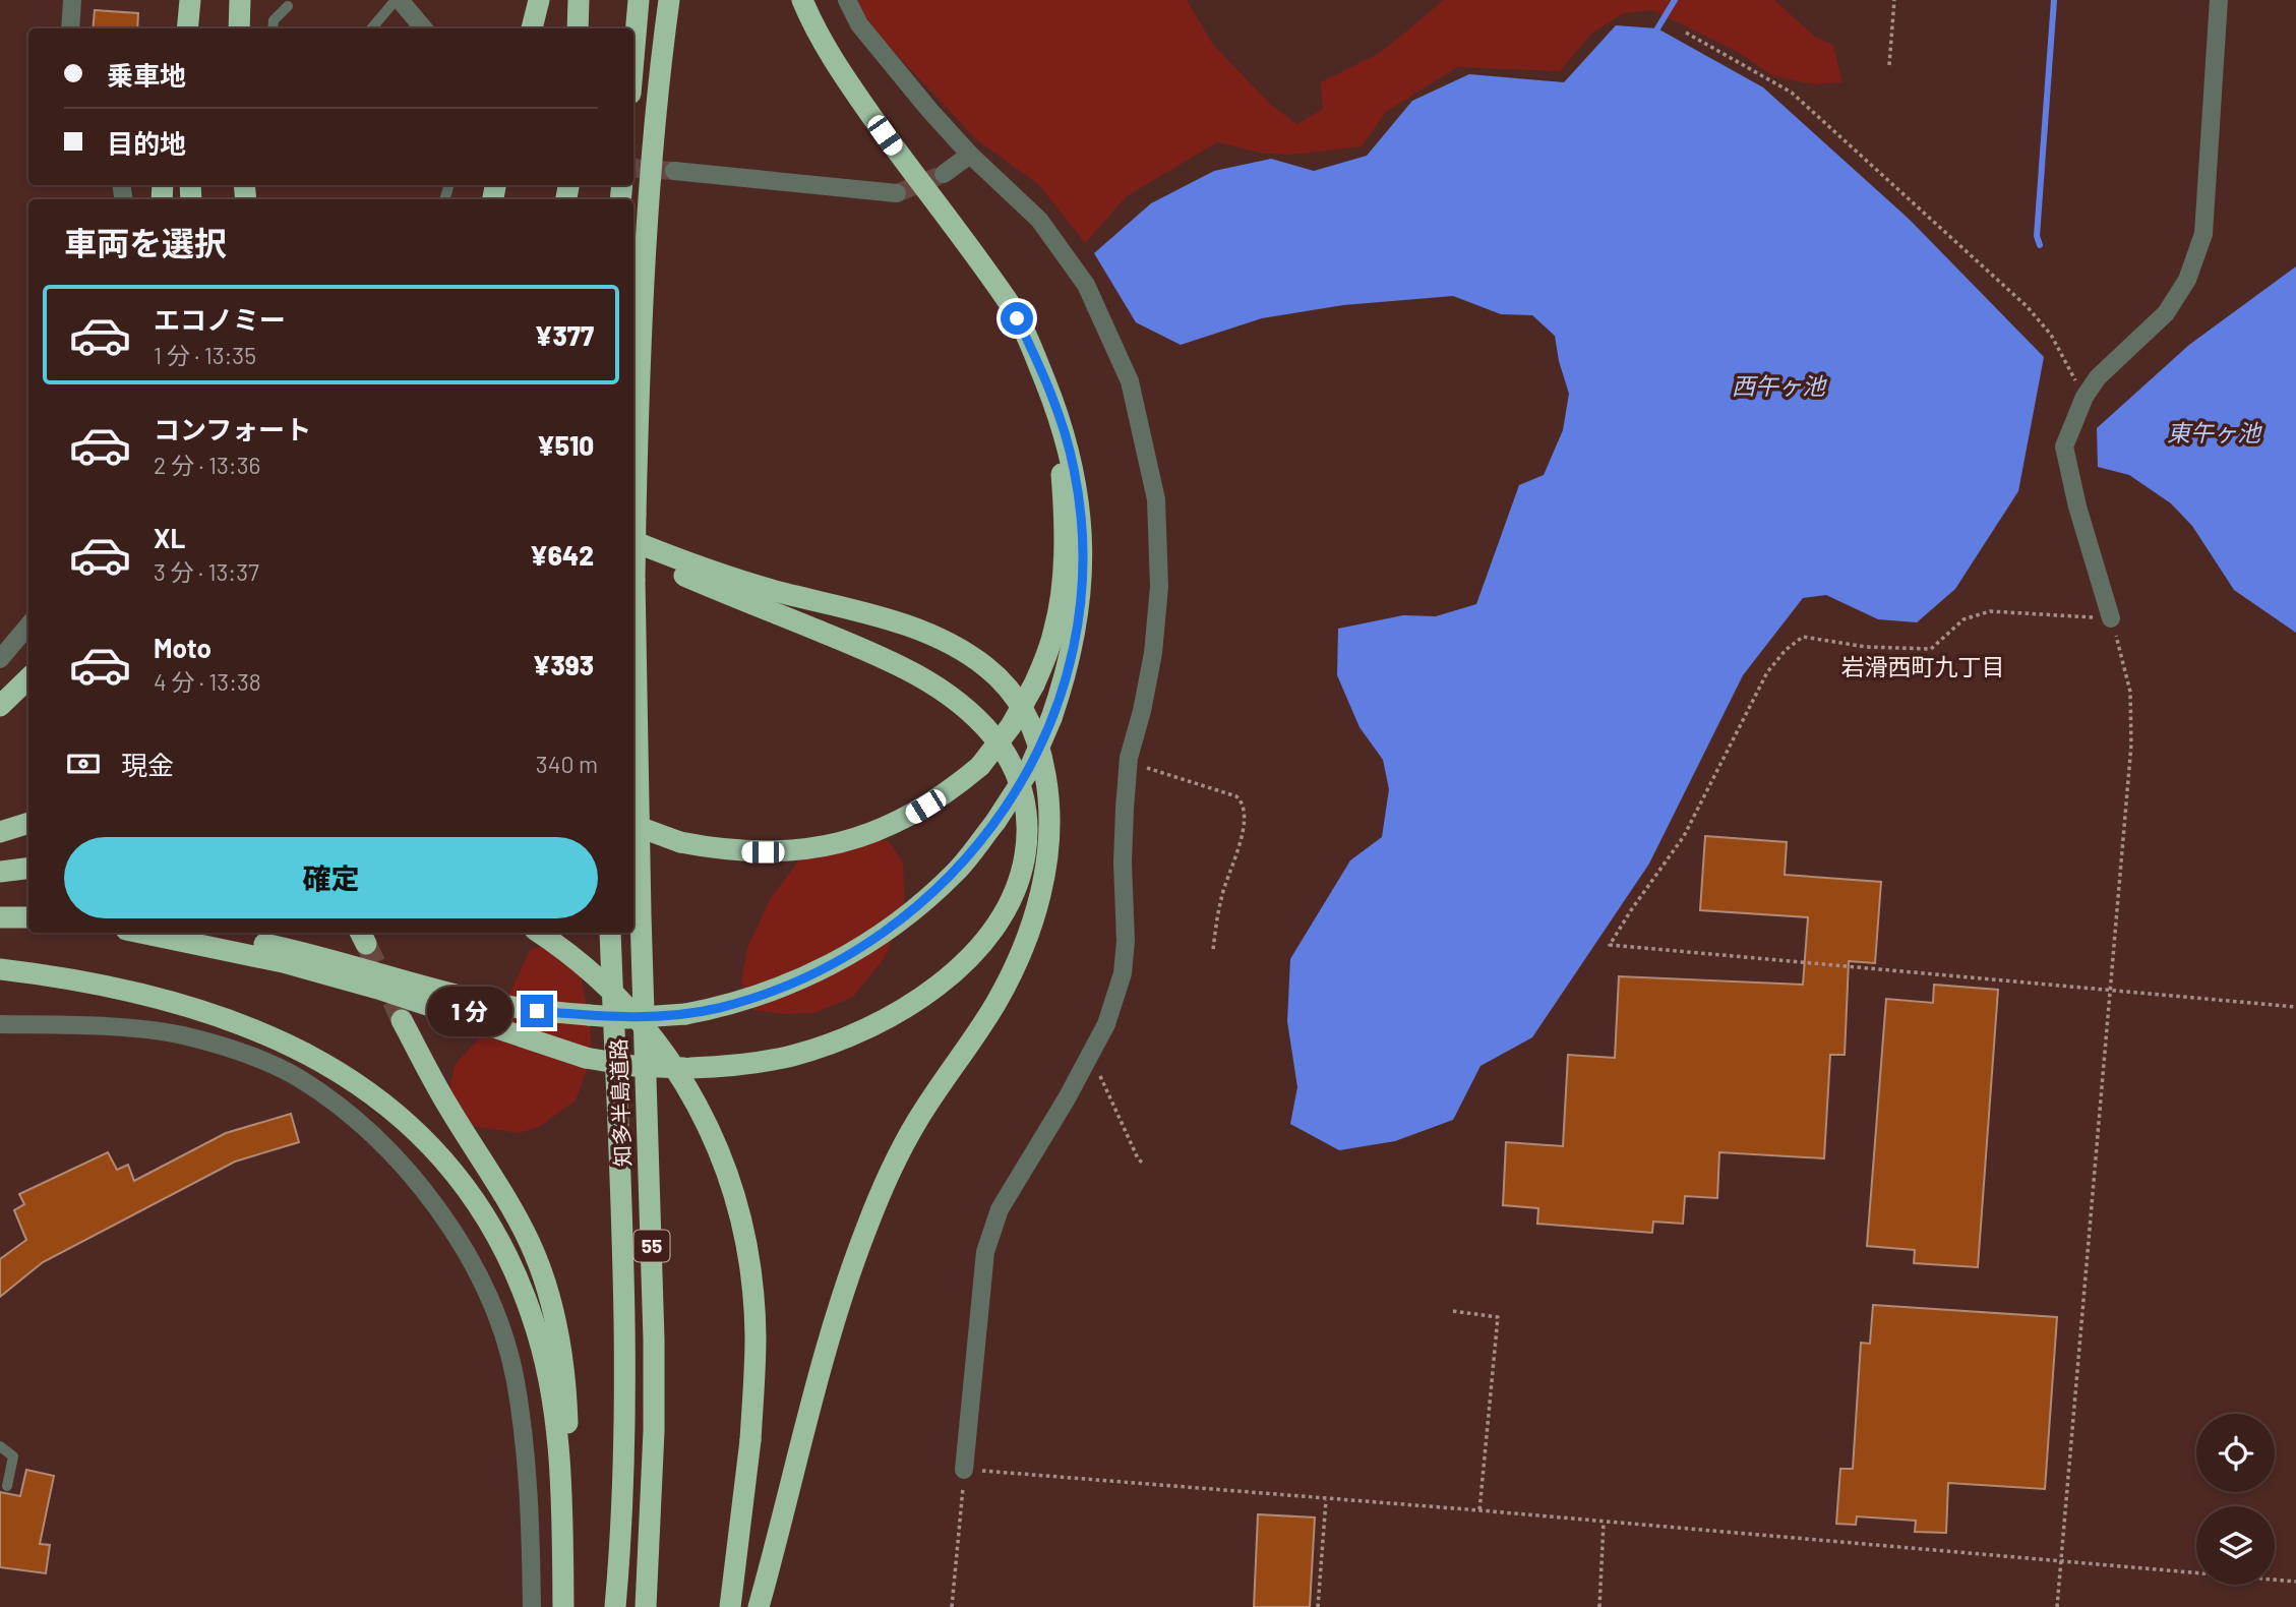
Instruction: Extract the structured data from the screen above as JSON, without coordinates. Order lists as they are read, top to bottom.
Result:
{
  "streets": {
    "highway": ["知多半島道路", "55"]
  },
  "districts": ["岩滑西町九丁目"],
  "water": ["西午ヶ池", "東午ヶ池"],
  "page": {
    "banner": ["乗車地", "目的地"],
    "heading": "車両を選択",
    "list": [
      {
        "name": "エコノミー",
        "note": "1 分 · 13:35",
        "value": "¥377"
      },
      {
        "name": "コンフォート",
        "note": "2 分 · 13:36",
        "value": "¥510"
      },
      {
        "name": "XL",
        "note": "3 分 · 13:37",
        "value": "¥642"
      },
      {
        "name": "Moto",
        "note": "4 分 · 13:38",
        "value": "¥393"
      }
    ],
    "pay": ["現金", "340 m"],
    "buttons": "確定",
    "bubble": "1 分"
  }
}
